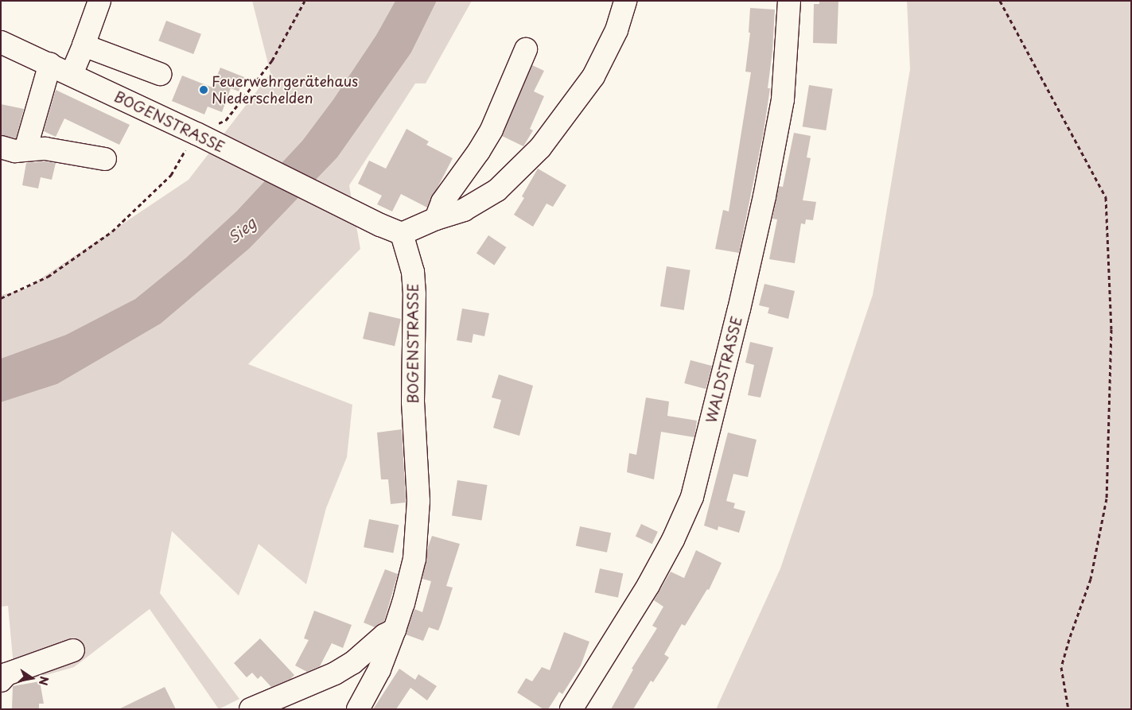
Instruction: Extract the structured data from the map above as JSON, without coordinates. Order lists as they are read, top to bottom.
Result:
{
  "streets": {
    "street": ["BOGENSTRASSE", "WALDSTRASSE"]
  },
  "water": ["Sieg"],
  "places": ["Feuerwehrgerätehaus Niederschelden"],
  "north": "right"
}
